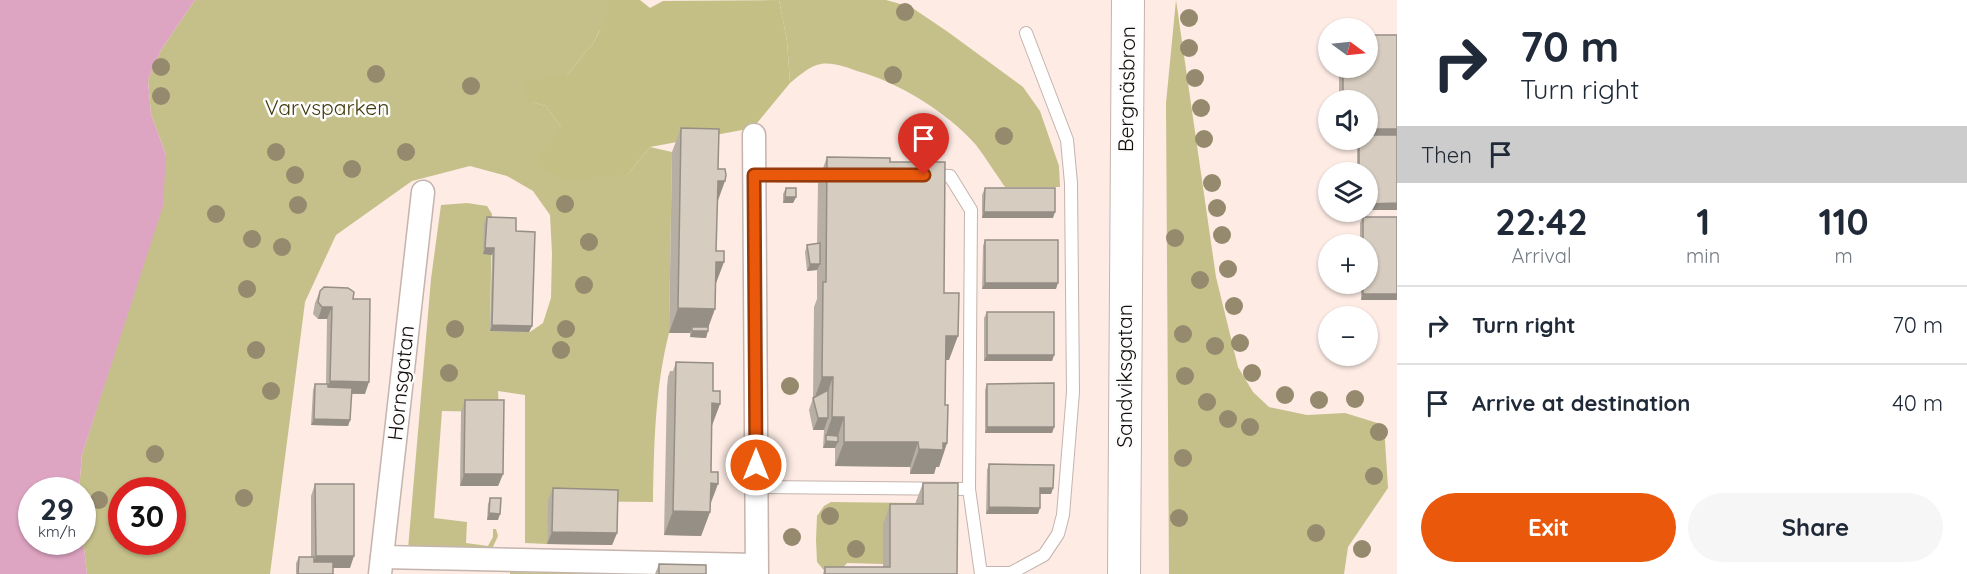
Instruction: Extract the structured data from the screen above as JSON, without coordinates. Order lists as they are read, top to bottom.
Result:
{
  "streets": {
    "main road": ["Bergnäsbron", "Sandviksgatan"],
    "street": ["Hornsgatan"]
  },
  "crossings": [
    ["Bergnäsbron", "Sandviksgatan"]
  ],
  "parks": ["Varvsparken"],
  "north": "right",
  "page": {
    "turn": ["70 m", "Turn right"],
    "map_buttons": ["+", "−"],
    "then": "Then",
    "eta": [
      "22:42",
      "Arrival",
      "1",
      "min",
      "110",
      "m"
    ],
    "list": [
      {
        "name": "Turn right",
        "value": "70 m"
      },
      {
        "name": "Arrive at destination",
        "value": "40 m"
      }
    ],
    "speed": "29 km/h",
    "limit": "30",
    "buttons": ["Exit", "Share"]
  }
}
